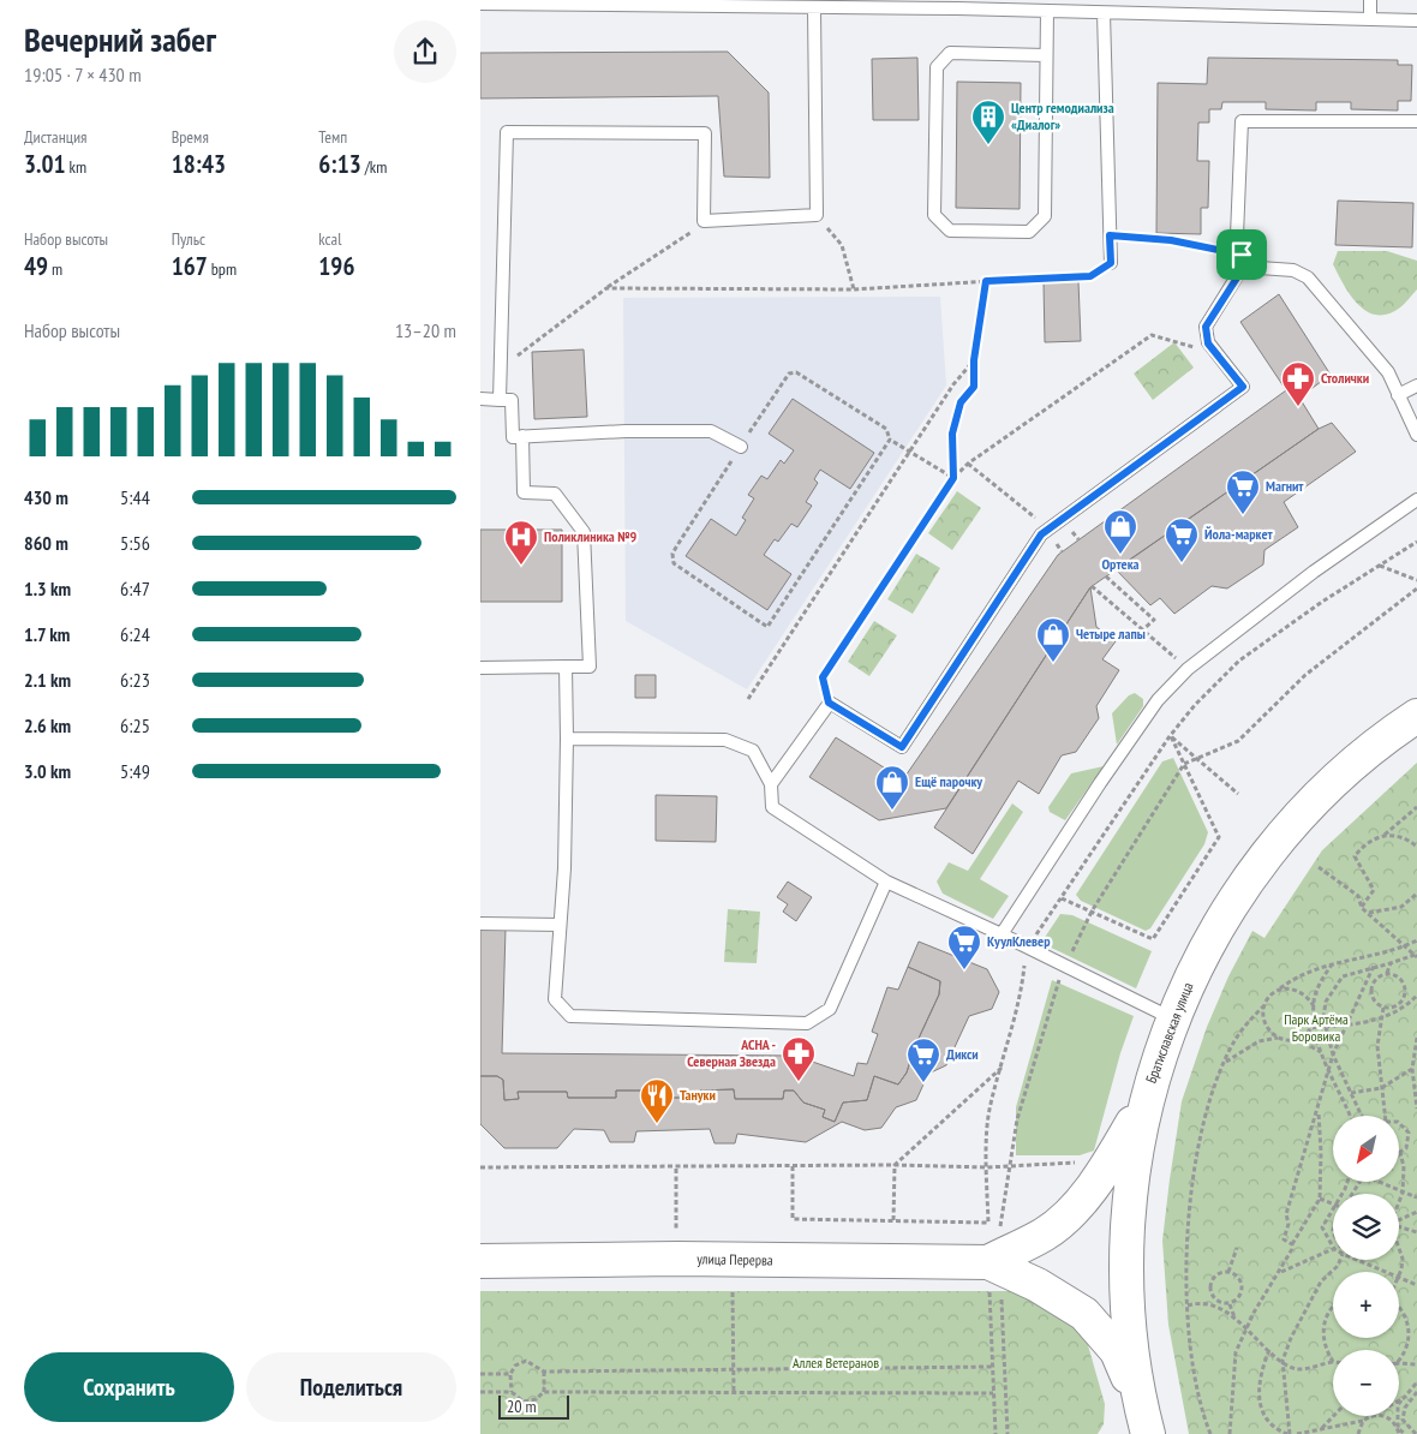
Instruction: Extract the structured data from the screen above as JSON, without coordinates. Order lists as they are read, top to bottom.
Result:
{
  "streets": {
    "main road": ["Братиславская улица", "улица Перерва"]
  },
  "crossings": [
    ["Братиславская улица", "улица Перерва"]
  ],
  "parks": ["Парк Артёма Боровика", "Аллея Ветеранов"],
  "places": {
    "building": ["Центр гемодиализа «Диалог»"],
    "pharmacy": ["Столички", "АСНА - Северная Звезда"],
    "supermarket": [
      "Магнит",
      "Йола-маркет",
      "КуулКлевер",
      "Дикси"
    ],
    "shop": ["Ортека", "Четыре лапы", "Ещё парочку"],
    "hospital": ["Поликлиника №9"],
    "restaurant": ["Тануки"]
  },
  "scale_bar": "20 m",
  "north": "bottom left",
  "page": {
    "heading": ["Вечерний забег", "19:05 · 7 × 430 m"],
    "stats": [
      ["Дистанция", "3.01 km"],
      ["Время", "18:43"],
      ["Темп", "6:13 /km"],
      ["Набор высоты", "49 m"],
      ["Пульс", "167 bpm"],
      ["kcal", "196"]
    ],
    "chart": ["Набор высоты", "13–20 m"],
    "list": [
      {
        "name": "430 m",
        "note": "5:44"
      },
      {
        "name": "860 m",
        "note": "5:56"
      },
      {
        "name": "1.3 km",
        "note": "6:47"
      },
      {
        "name": "1.7 km",
        "note": "6:24"
      },
      {
        "name": "2.1 km",
        "note": "6:23"
      },
      {
        "name": "2.6 km",
        "note": "6:25"
      },
      {
        "name": "3.0 km",
        "note": "5:49"
      }
    ],
    "map_buttons": ["+", "−"],
    "buttons": ["Сохранить", "Поделиться"],
    "scale": "20 m"
  }
}
